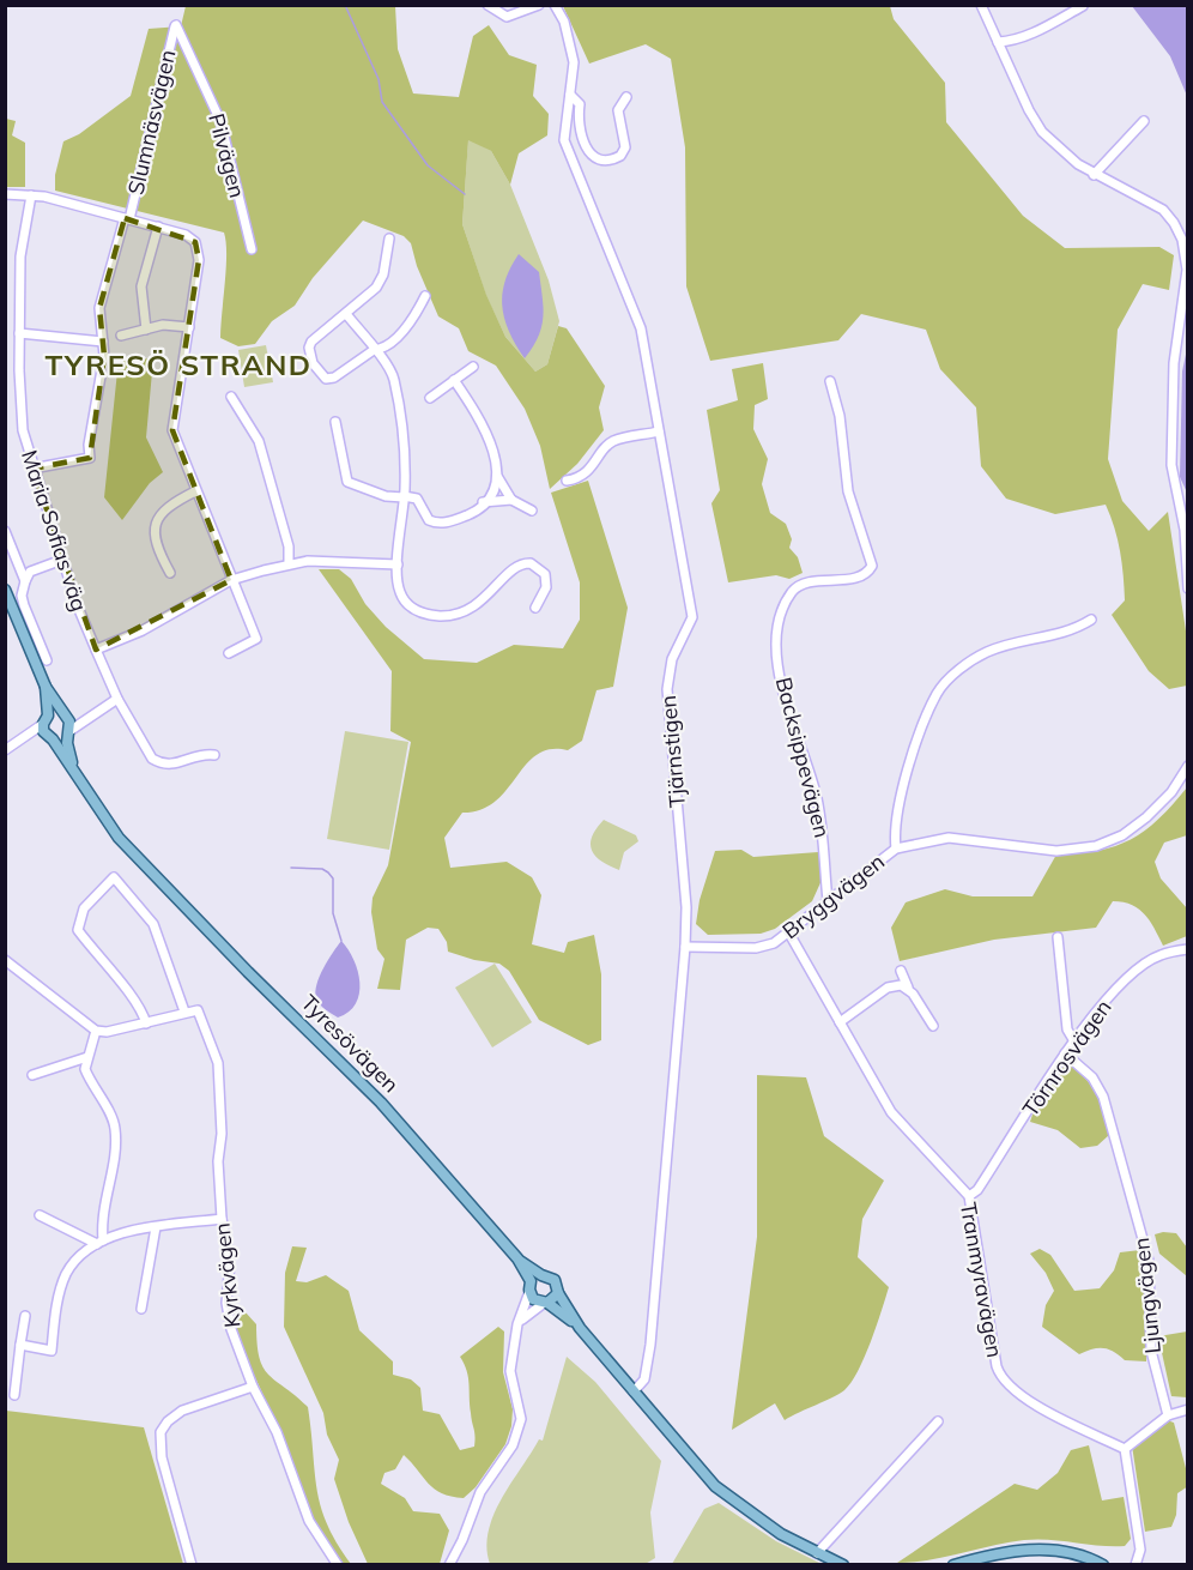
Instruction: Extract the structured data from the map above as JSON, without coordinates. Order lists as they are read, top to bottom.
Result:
{
  "streets": {
    "main road": ["Tyresövägen"],
    "street": [
      "Slumnäsvägen",
      "Pilvägen",
      "Maria Sofias väg",
      "Tjärnstigen",
      "Backsippevägen",
      "Bryggvägen",
      "Törnrosvägen",
      "Kyrkvägen",
      "Tranmyravägen",
      "Ljungvägen"
    ]
  },
  "crossings": [
    ["Slumnäsvägen", "Pilvägen"],
    ["Slumnäsvägen", "Maria Sofias väg"],
    ["Tjärnstigen", "Bryggvägen"],
    ["Tjärnstigen", "Tyresövägen"],
    ["Backsippevägen", "Bryggvägen"],
    ["Bryggvägen", "Tranmyravägen"],
    ["Törnrosvägen", "Tranmyravägen"],
    ["Törnrosvägen", "Ljungvägen"]
  ],
  "districts": ["TYRESÖ STRAND"]
}
